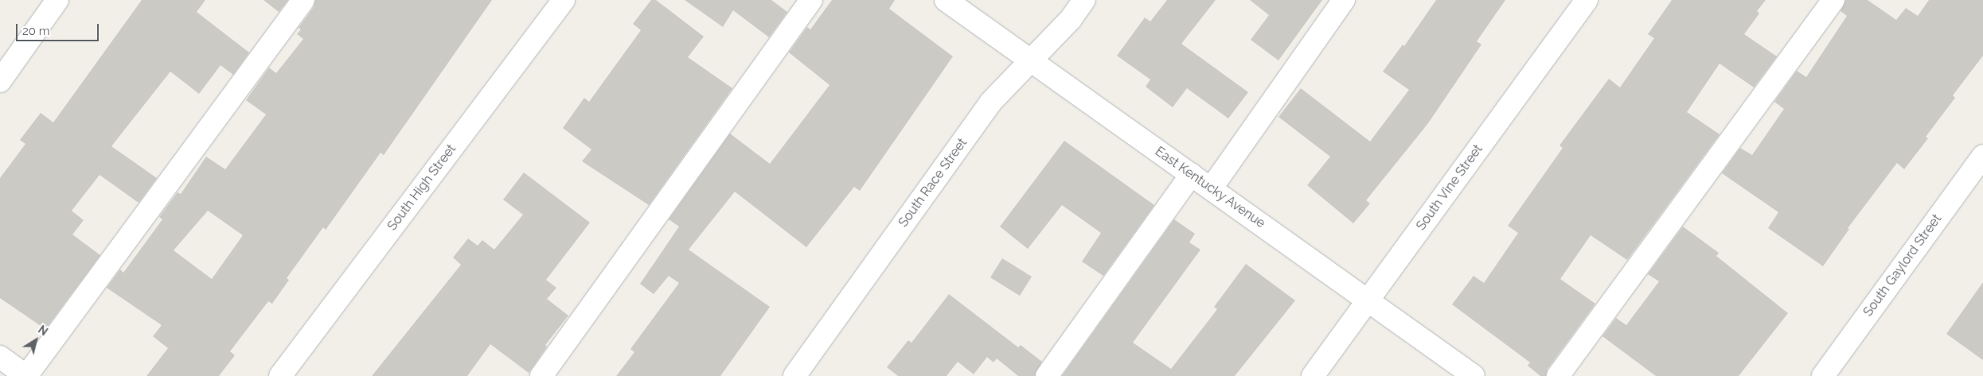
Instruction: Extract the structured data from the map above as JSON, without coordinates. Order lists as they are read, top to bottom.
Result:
{
  "streets": {
    "street": [
      "South Race Street",
      "South High Street",
      "East Kentucky Avenue",
      "South Vine Street",
      "South Gaylord Street"
    ]
  },
  "crossings": [
    ["South Race Street", "East Kentucky Avenue"],
    ["East Kentucky Avenue", "South Vine Street"]
  ],
  "scale_bar": "20 m",
  "north": "top right"
}
